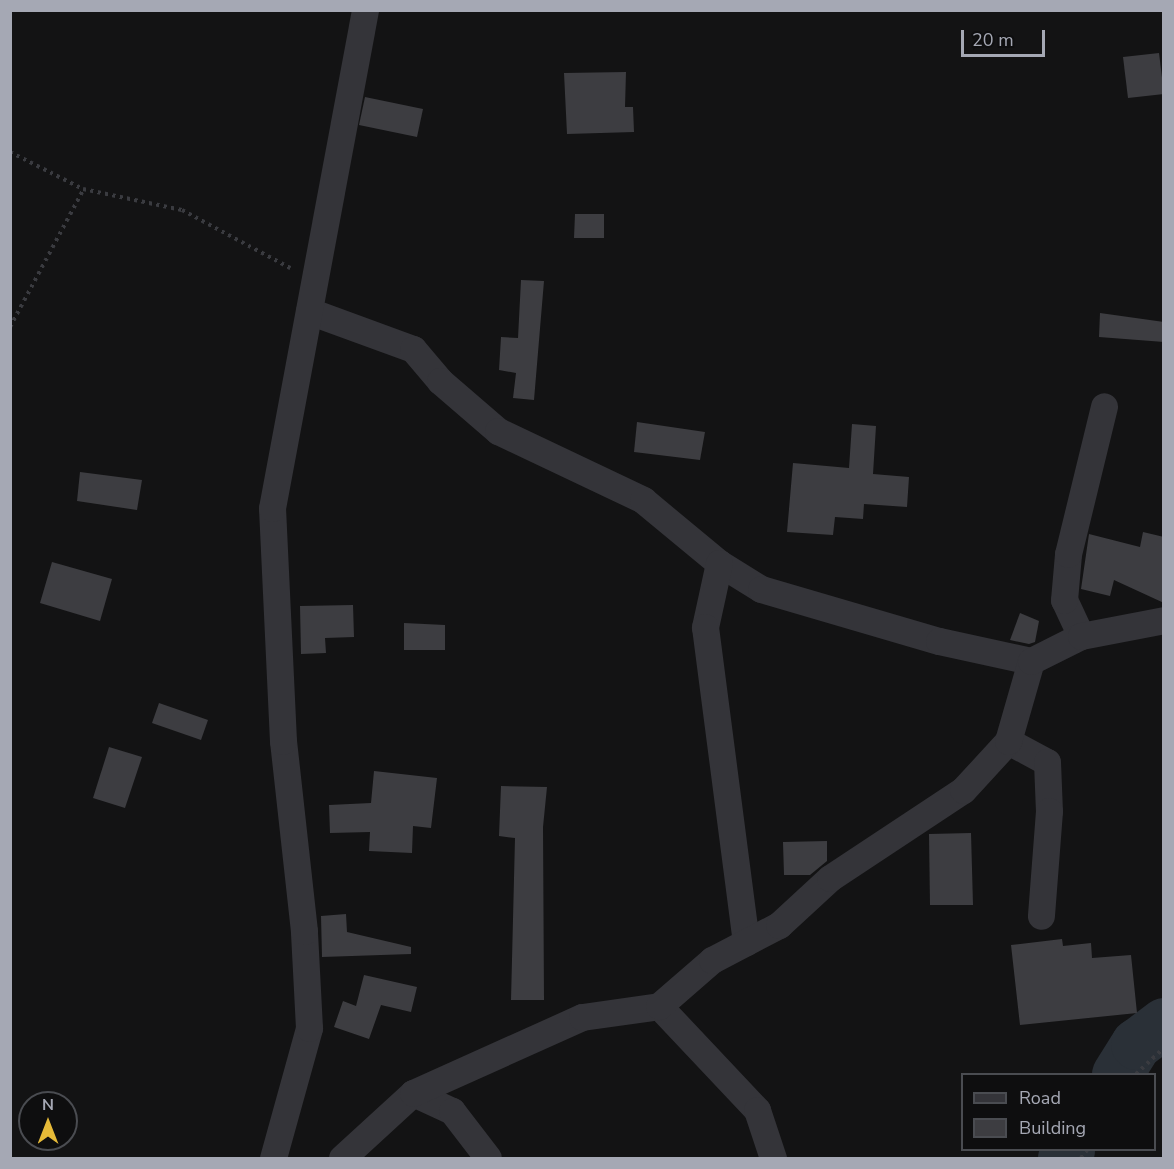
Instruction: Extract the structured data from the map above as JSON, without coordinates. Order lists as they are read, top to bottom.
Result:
{
  "legend": ["Road", "Building"],
  "scale_bar": "20 m",
  "north": "top"
}
